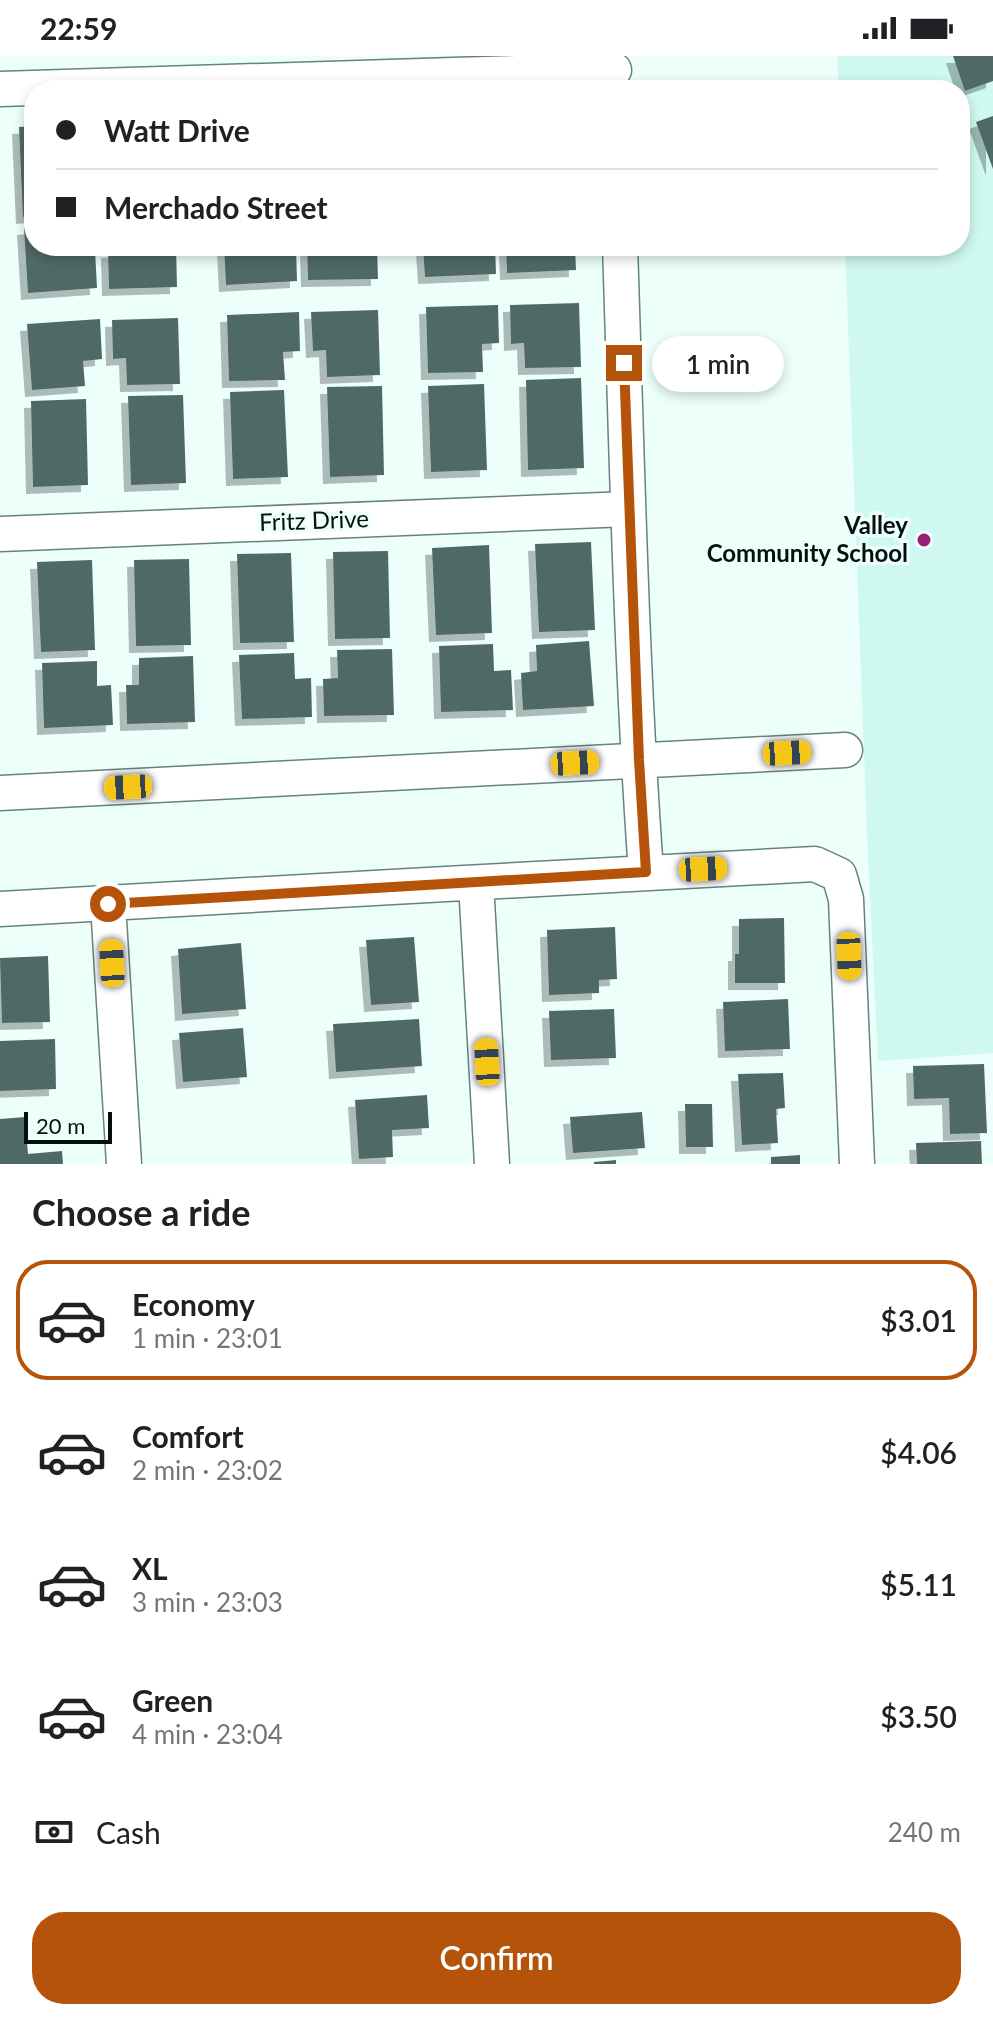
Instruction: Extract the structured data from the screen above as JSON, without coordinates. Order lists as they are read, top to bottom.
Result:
{
  "streets": {
    "street": ["Fritz Drive"]
  },
  "places": ["Valley Community School"],
  "scale_bar": "20 m",
  "page": {
    "status": "22:59",
    "banner": ["Watt Drive", "Merchado Street"],
    "bubble": "1 min",
    "scale": "20 m",
    "heading": "Choose a ride",
    "list": [
      {
        "name": "Economy",
        "note": "1 min · 23:01",
        "value": "$3.01"
      },
      {
        "name": "Comfort",
        "note": "2 min · 23:02",
        "value": "$4.06"
      },
      {
        "name": "XL",
        "note": "3 min · 23:03",
        "value": "$5.11"
      },
      {
        "name": "Green",
        "note": "4 min · 23:04",
        "value": "$3.50"
      }
    ],
    "pay": ["Cash", "240 m"],
    "buttons": "Confirm"
  }
}
